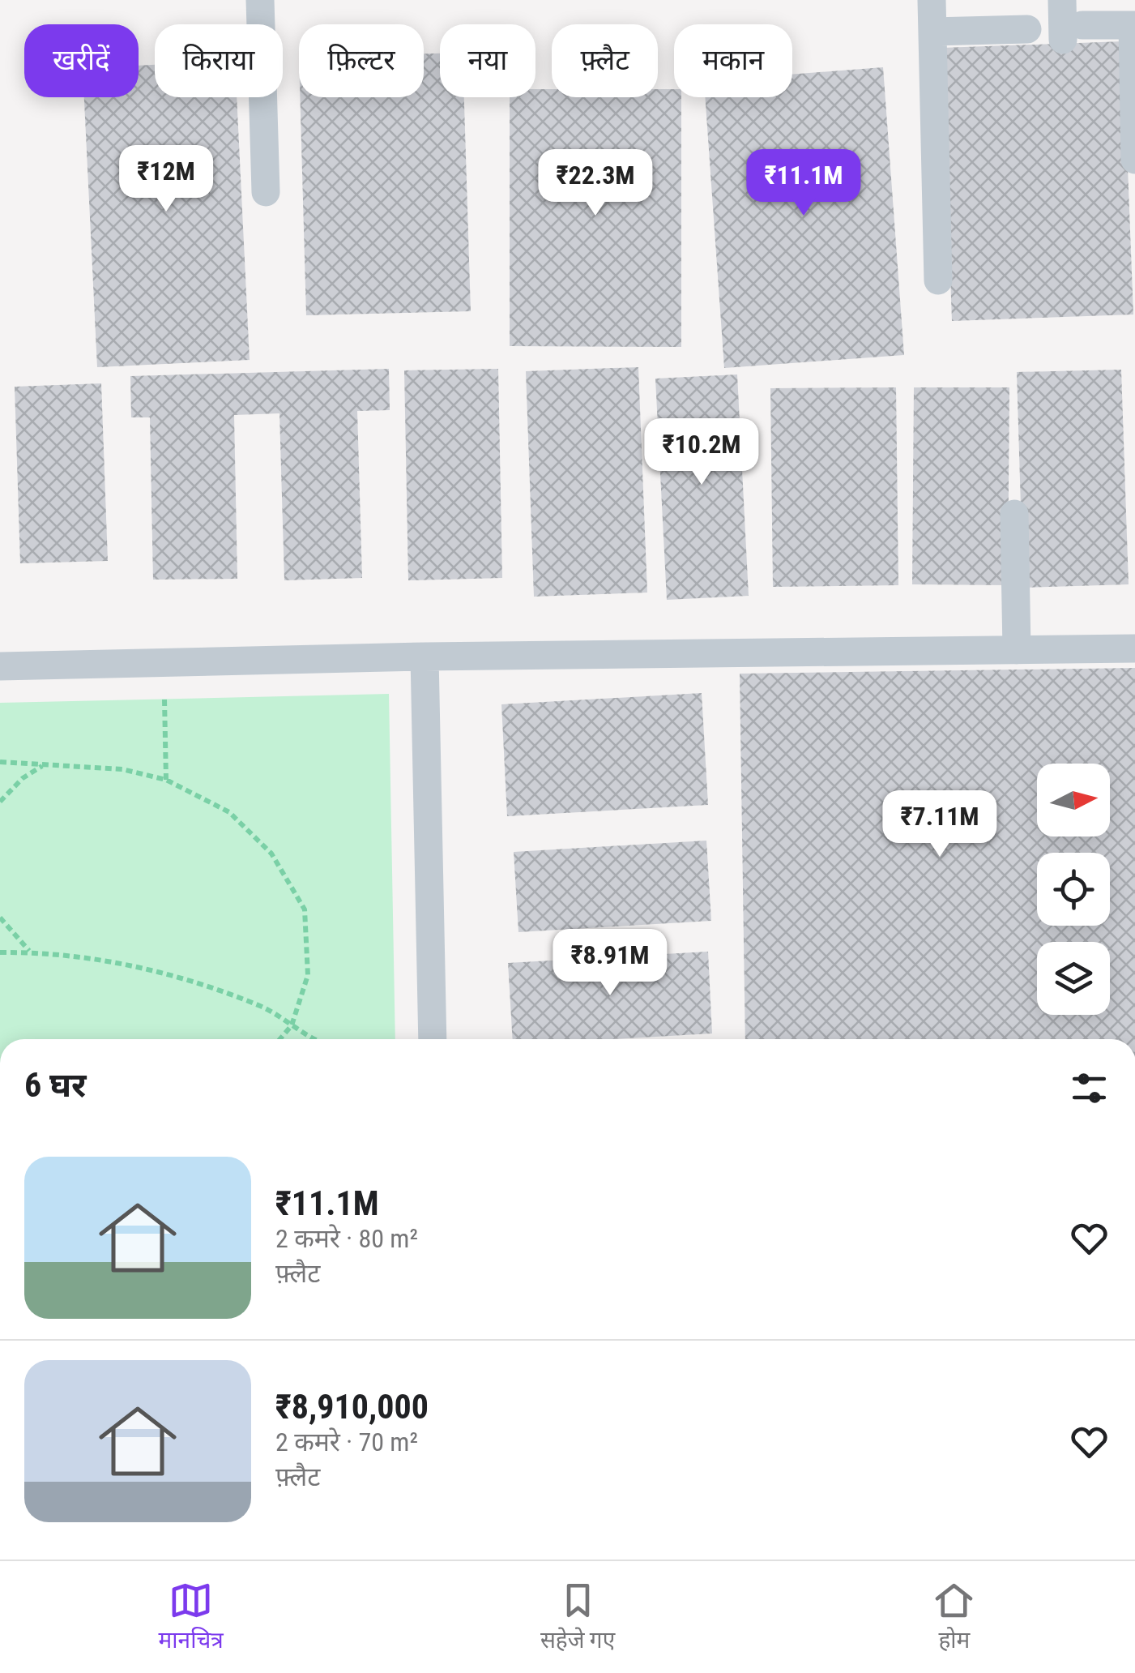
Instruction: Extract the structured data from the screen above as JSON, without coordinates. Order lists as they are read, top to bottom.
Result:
{
  "north": "right",
  "page": {
    "chip": [
      "खरीदें",
      "किराया",
      "फ़िल्टर",
      "नया",
      "फ़्लैट",
      "मकान"
    ],
    "price": [
      "₹12M",
      "₹22.3M",
      "₹11.1M",
      "₹10.2M",
      "₹7.11M",
      "₹8.91M"
    ],
    "heading": "6 घर",
    "list": [
      {
        "name": "₹11.1M",
        "note": "2 कमरे · 80 m² · फ़्लैट"
      },
      {
        "name": "₹8,910,000",
        "note": "2 कमरे · 70 m² · फ़्लैट"
      }
    ],
    "tabs": ["मानचित्र", "सहेजे गए", "होम"]
  }
}
